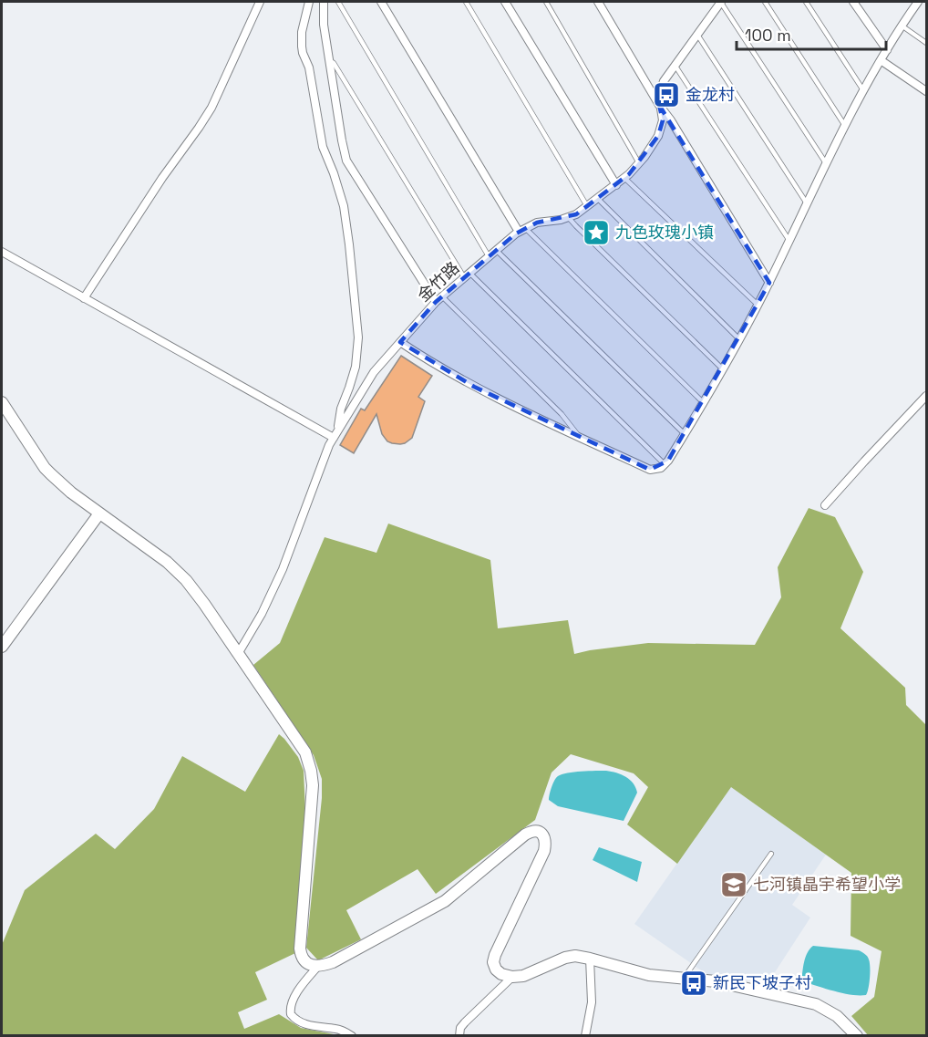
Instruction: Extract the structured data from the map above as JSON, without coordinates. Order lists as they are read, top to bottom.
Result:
{
  "streets": {
    "street": ["金竹路"]
  },
  "places": {
    "bus stop": ["金龙村", "新民下坡子村"],
    "place": ["九色玫瑰小镇"],
    "school or university": ["七河镇晶宇希望小学"]
  },
  "scale_bar": "100 m"
}
